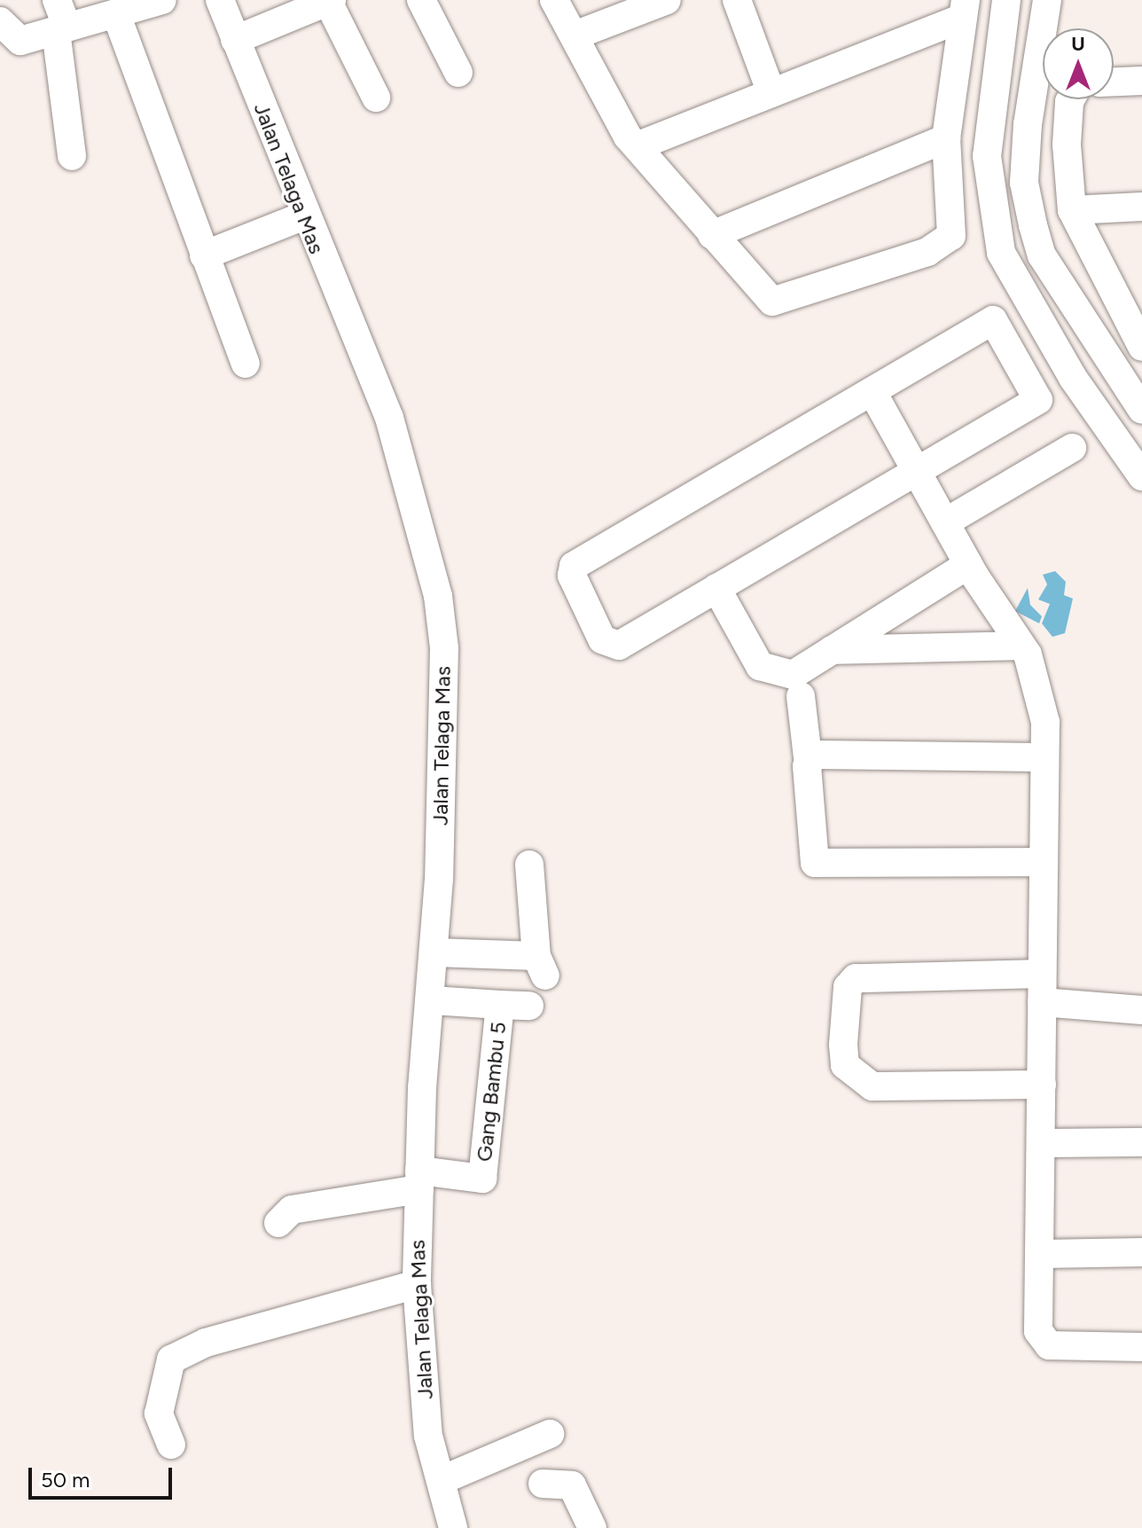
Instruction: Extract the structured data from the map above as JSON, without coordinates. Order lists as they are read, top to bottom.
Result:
{
  "streets": {
    "street": ["Jalan Telaga Mas", "Gang Bambu 5"]
  },
  "crossings": [
    ["Jalan Telaga Mas", "Gang Bambu 5"]
  ],
  "scale_bar": "50 m",
  "north": "top"
}
